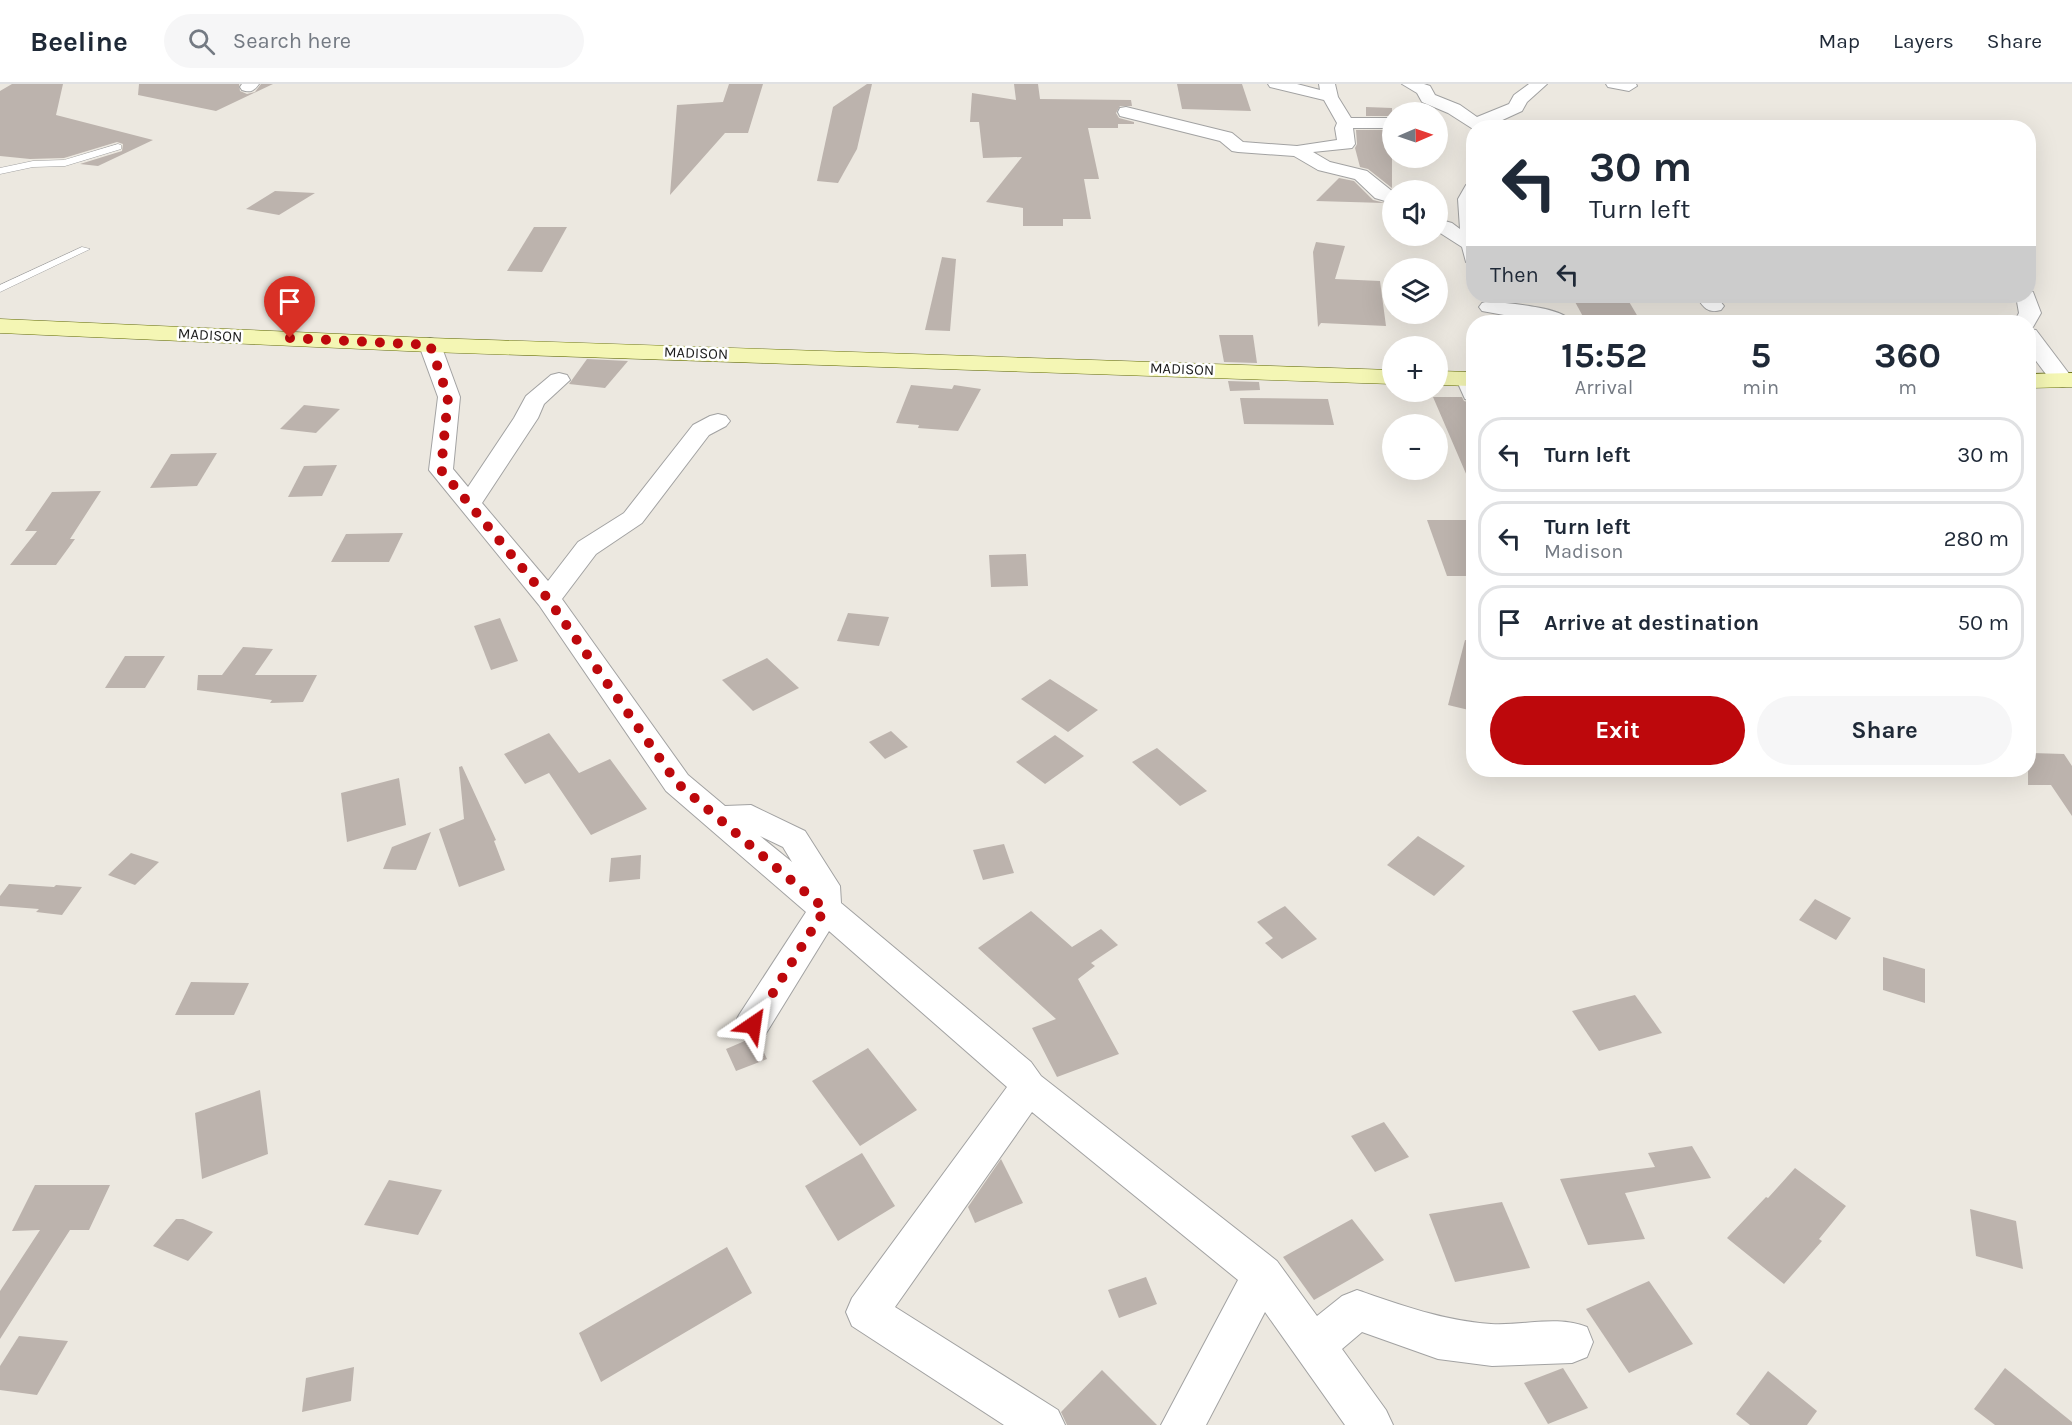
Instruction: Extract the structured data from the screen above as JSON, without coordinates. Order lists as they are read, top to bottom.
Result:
{
  "streets": {
    "street": ["MADISON"]
  },
  "north": "right",
  "page": {
    "header": "Beeline",
    "search": "Search here",
    "nav": ["Map", "Layers", "Share"],
    "map_buttons": ["+", "−"],
    "turn": ["30 m", "Turn left"],
    "then": "Then",
    "eta": [
      "15:52",
      "Arrival",
      "5",
      "min",
      "360",
      "m"
    ],
    "list": [
      {
        "name": "Turn left",
        "value": "30 m"
      },
      {
        "name": "Turn left",
        "note": "Madison",
        "value": "280 m"
      },
      {
        "name": "Arrive at destination",
        "value": "50 m"
      }
    ],
    "buttons": ["Exit", "Share"]
  }
}
